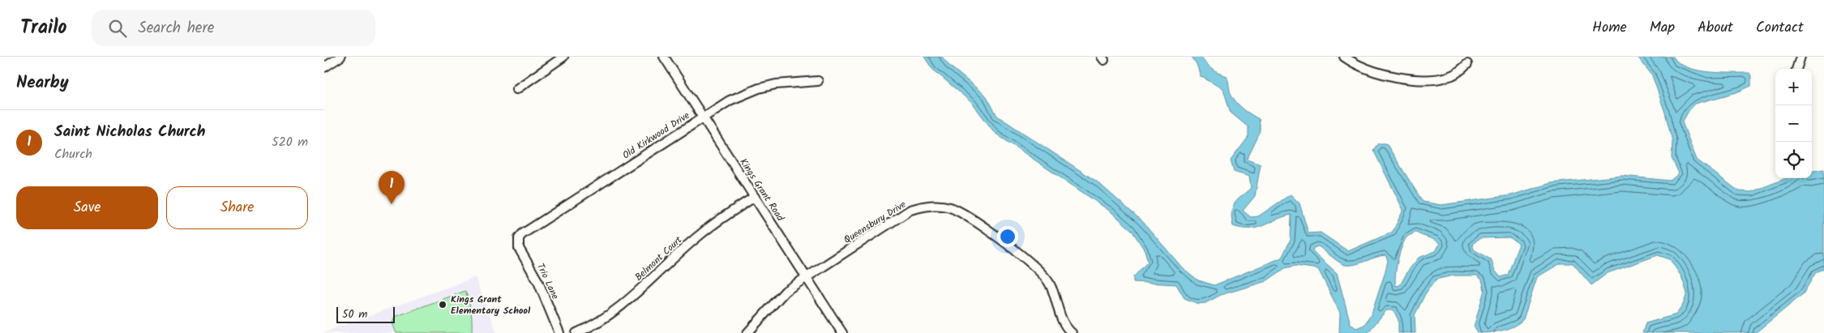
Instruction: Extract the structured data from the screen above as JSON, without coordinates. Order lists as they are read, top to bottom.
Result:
{
  "streets": {
    "street": [
      "Old Kirkwood Drive",
      "Kings Grant Road",
      "Queensbury Drive",
      "Belmont Court",
      "Trio Lane"
    ]
  },
  "crossings": [
    ["Old Kirkwood Drive", "Kings Grant Road"],
    ["Old Kirkwood Drive", "Trio Lane"],
    ["Kings Grant Road", "Queensbury Drive"],
    ["Kings Grant Road", "Belmont Court"]
  ],
  "places": ["Kings Grant Elementary School"],
  "scale_bar": "50 m",
  "page": {
    "header": "Trailo",
    "search": "Search here",
    "nav": [
      "Home",
      "Map",
      "About",
      "Contact"
    ],
    "heading": "Nearby",
    "map_buttons": ["+", "−"],
    "list": [
      {
        "mark": "1",
        "name": "Saint Nicholas Church",
        "note": "Church",
        "value": "520 m"
      }
    ],
    "pins": "1",
    "buttons": ["Save", "Share"],
    "scale": "50 m"
  }
}
